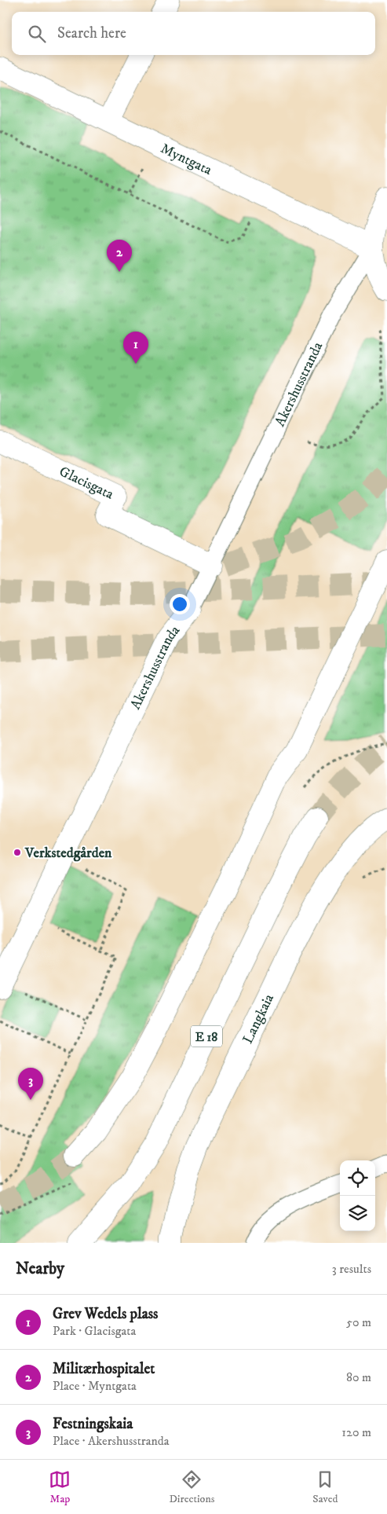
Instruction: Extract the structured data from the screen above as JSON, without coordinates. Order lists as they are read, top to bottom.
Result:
{
  "streets": {
    "main road": [
      "Myntgata",
      "Akershusstranda",
      "Glacisgata",
      "Langkaia",
      "E 18"
    ]
  },
  "crossings": [
    ["Myntgata", "Akershusstranda"],
    ["Akershusstranda", "Glacisgata"]
  ],
  "places": ["Verkstedgården"],
  "page": {
    "search": "Search here",
    "pins": ["2", "1", "3"],
    "heading": ["Nearby", "3 results"],
    "list": [
      {
        "mark": "1",
        "name": "Grev Wedels plass",
        "note": "Park · Glacisgata",
        "value": "50 m"
      },
      {
        "mark": "2",
        "name": "Militærhospitalet",
        "note": "Place · Myntgata",
        "value": "80 m"
      },
      {
        "mark": "3",
        "name": "Festningskaia",
        "note": "Place · Akershusstranda",
        "value": "120 m"
      }
    ],
    "nav": ["Map", "Directions", "Saved"]
  }
}
